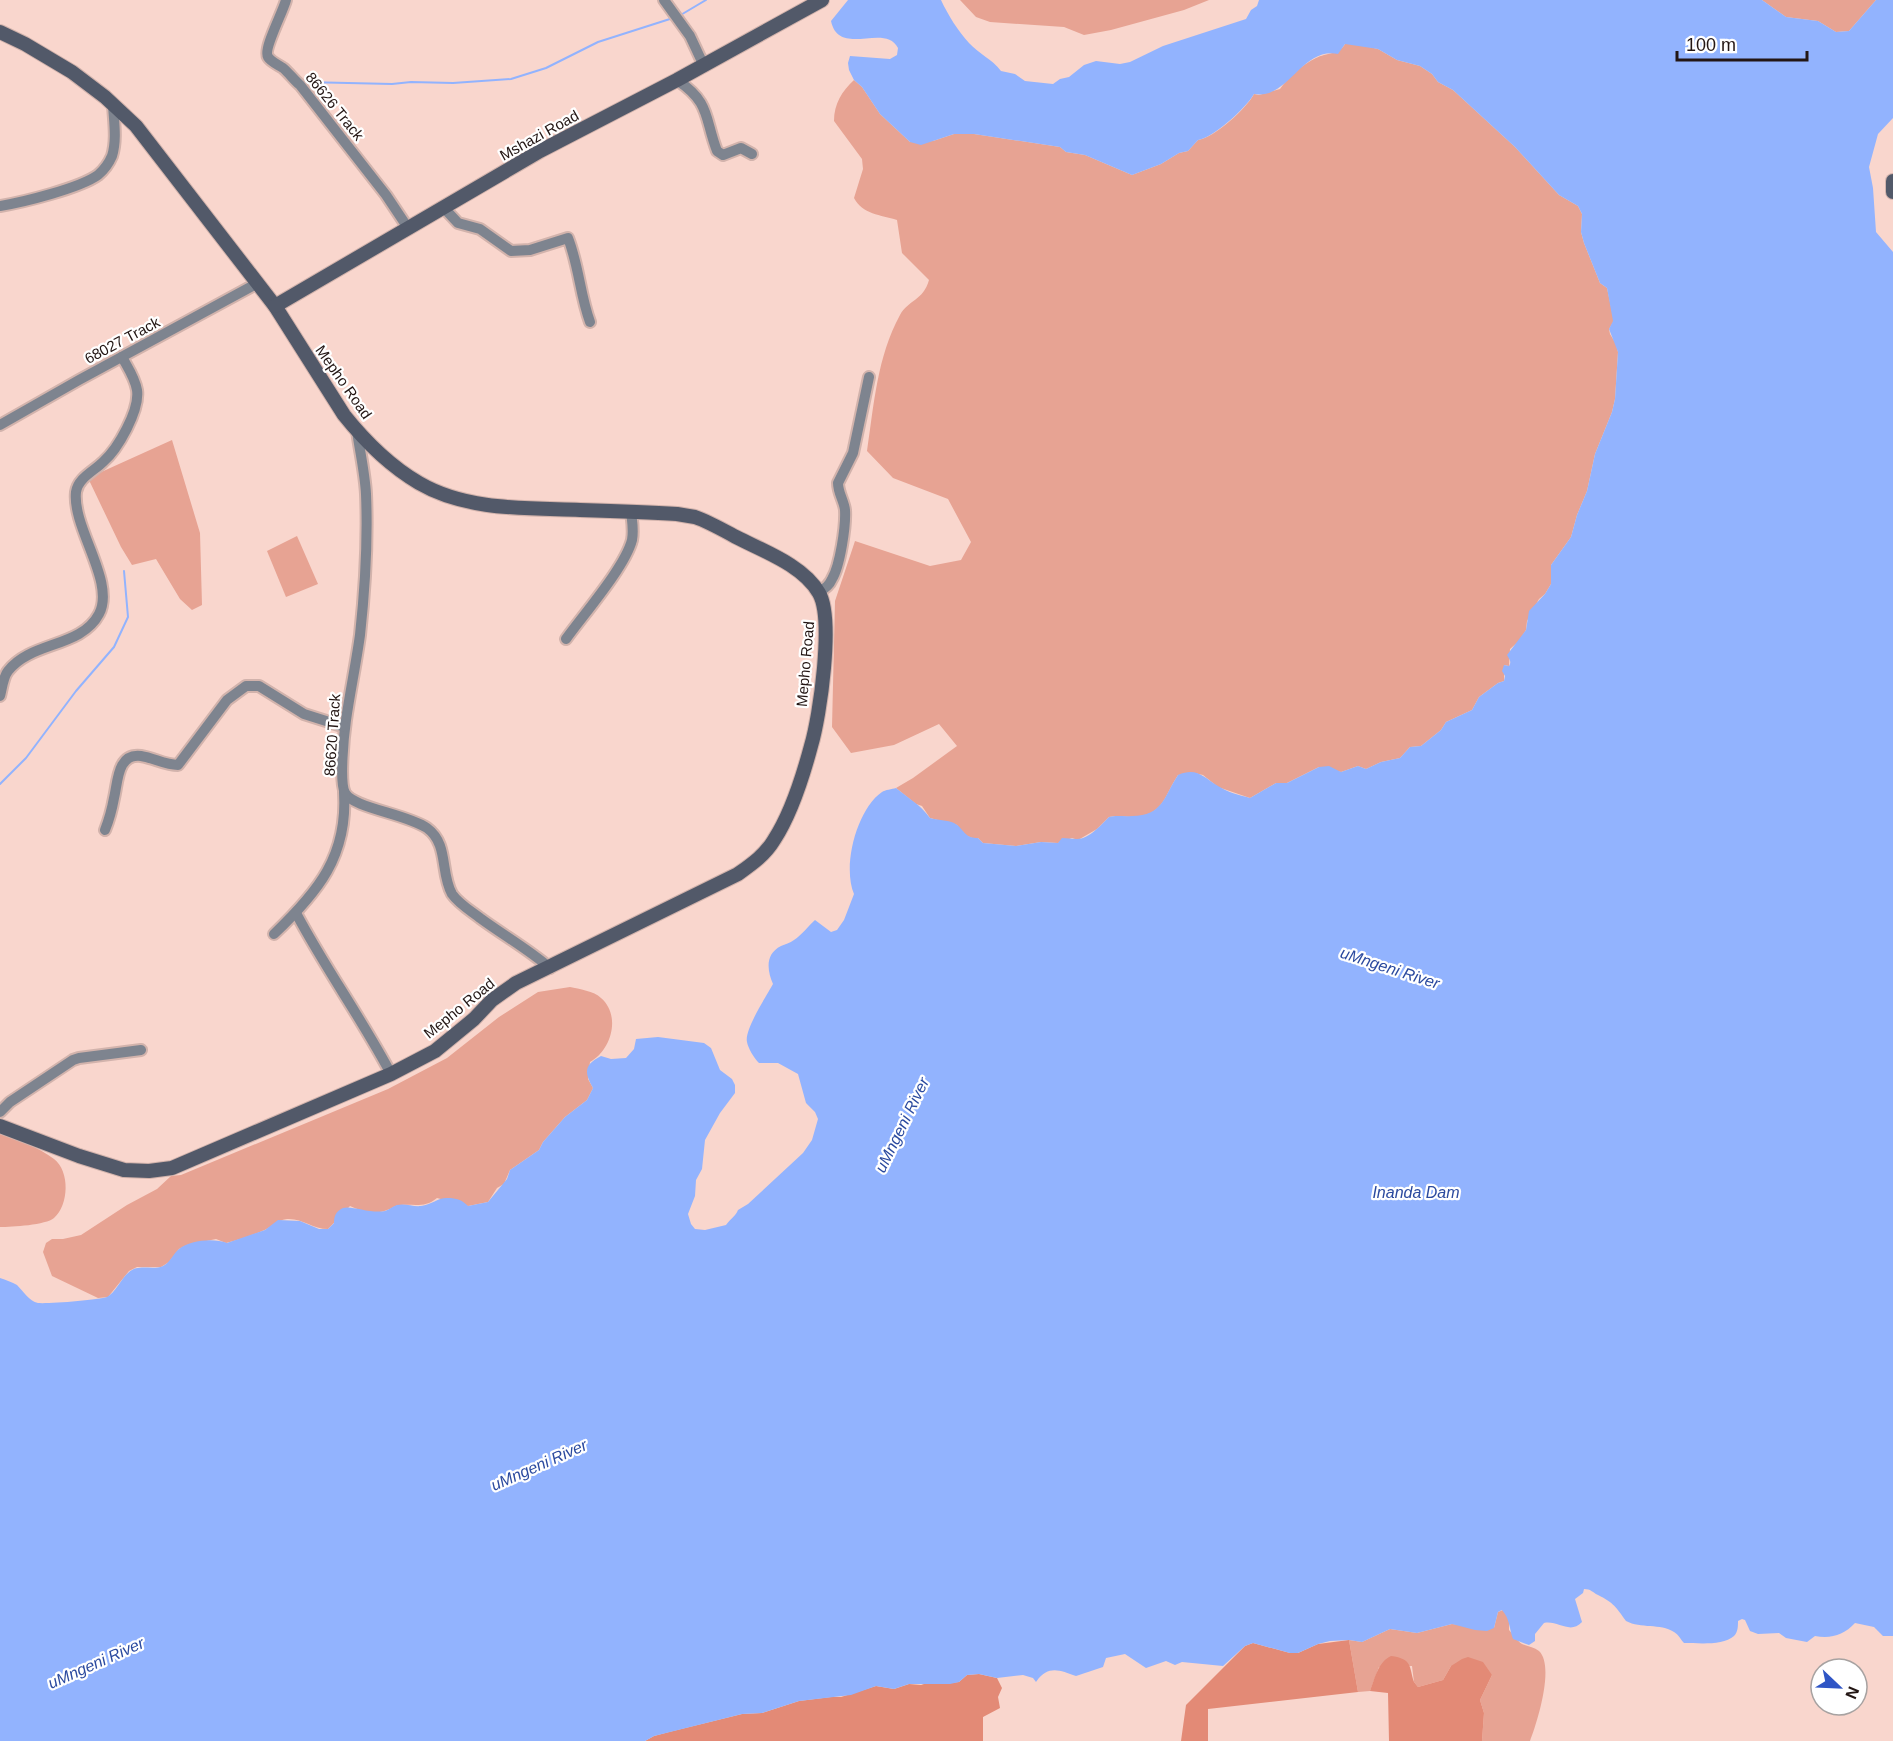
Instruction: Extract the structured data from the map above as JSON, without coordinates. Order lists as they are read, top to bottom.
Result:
{
  "streets": {
    "street": [
      "86626 Track",
      "Mshazi Road",
      "68027 Track",
      "Mepho Road",
      "86620 Track"
    ]
  },
  "crossings": [
    ["86626 Track", "Mshazi Road"],
    ["Mshazi Road", "Mepho Road"],
    ["68027 Track", "Mepho Road"],
    ["Mepho Road", "86620 Track"]
  ],
  "water": ["uMngeni River", "Inanda Dam"],
  "scale_bar": "100 m",
  "north": "bottom right"
}
